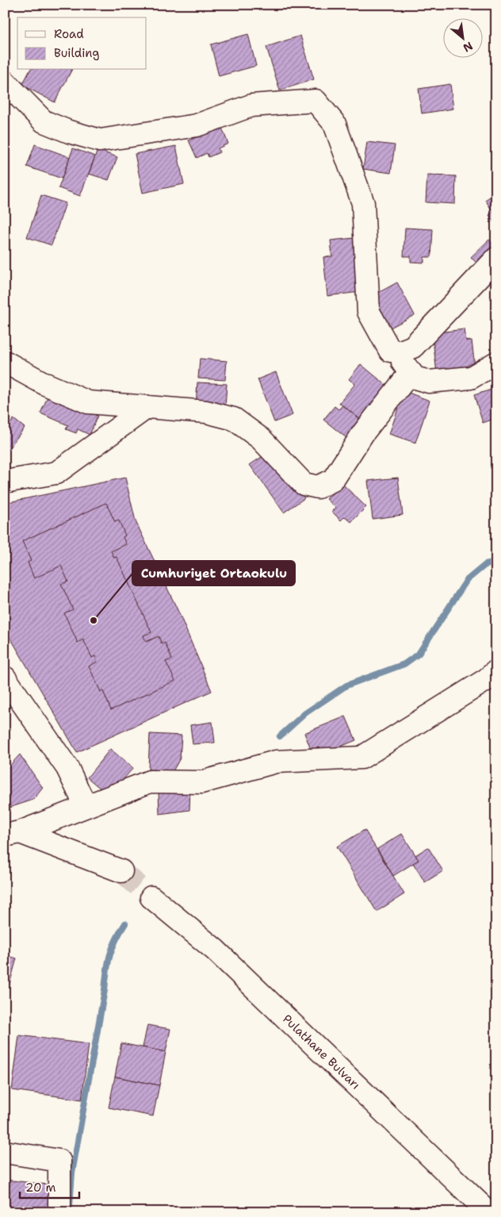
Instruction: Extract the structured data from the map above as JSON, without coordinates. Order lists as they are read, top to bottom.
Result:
{
  "streets": {
    "street": ["Pulathane Bulvarı"]
  },
  "places": ["Cumhuriyet Ortaokulu"],
  "legend": ["Road", "Building"],
  "scale_bar": "20 m",
  "north": "bottom right"
}
